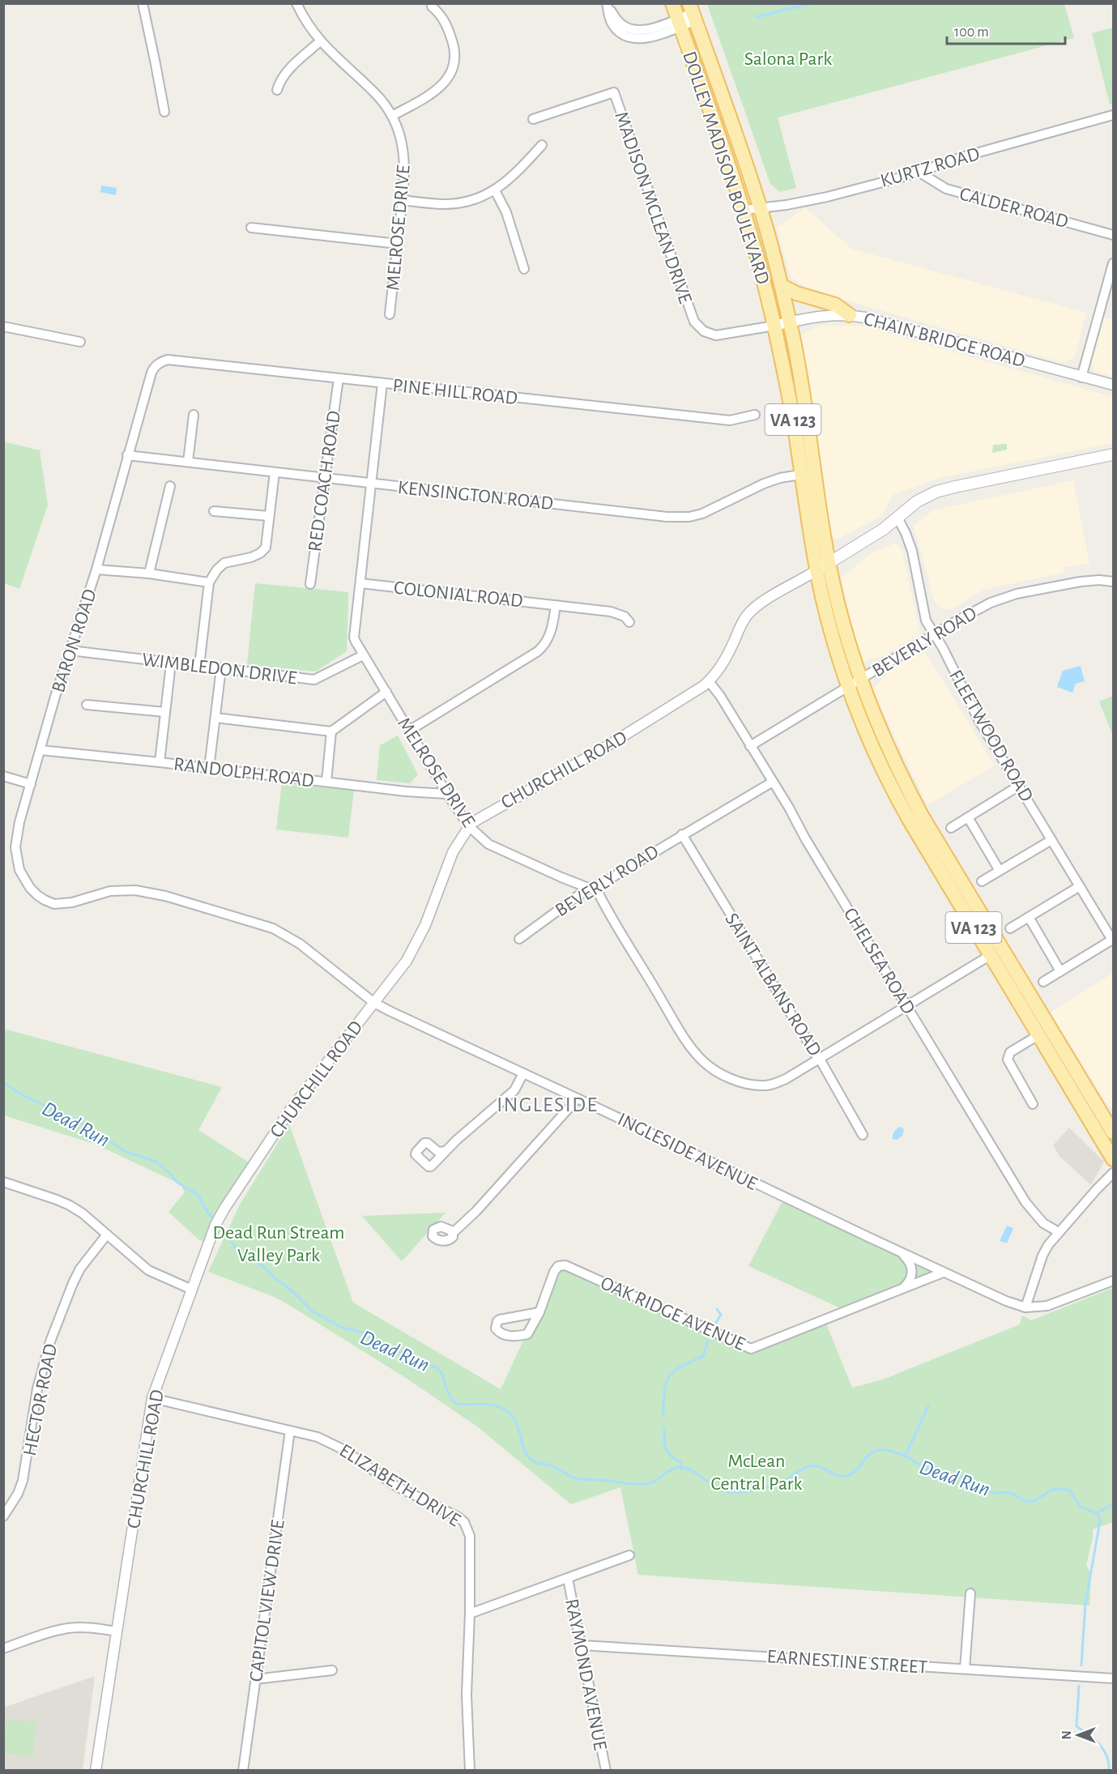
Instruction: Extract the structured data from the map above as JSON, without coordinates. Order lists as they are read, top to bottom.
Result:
{
  "streets": {
    "main road": ["DOLLEY MADISON BOULEVARD", "VA 123"],
    "street": [
      "KURTZ ROAD",
      "MADISON MCLEAN DRIVE",
      "CALDER ROAD",
      "MELROSE DRIVE",
      "CHAIN BRIDGE ROAD",
      "PINE HILL ROAD",
      "RED COACH ROAD",
      "KENSINGTON ROAD",
      "COLONIAL ROAD",
      "BARON ROAD",
      "BEVERLY ROAD",
      "WIMBLEDON DRIVE",
      "FLEETWOOD ROAD",
      "CHURCHILL ROAD",
      "RANDOLPH ROAD",
      "CHELSEA ROAD",
      "SAINT ALBANS ROAD",
      "INGLESIDE AVENUE",
      "OAK RIDGE AVENUE",
      "HECTOR ROAD",
      "ELIZABETH DRIVE",
      "CAPITOL VIEW DRIVE",
      "EARNESTINE STREET",
      "RAYMOND AVENUE"
    ]
  },
  "crossings": [
    ["KURTZ ROAD", "DOLLEY MADISON BOULEVARD"],
    ["KURTZ ROAD", "CALDER ROAD"],
    ["DOLLEY MADISON BOULEVARD", "MADISON MCLEAN DRIVE"],
    ["DOLLEY MADISON BOULEVARD", "CHAIN BRIDGE ROAD"],
    ["DOLLEY MADISON BOULEVARD", "KENSINGTON ROAD"],
    ["DOLLEY MADISON BOULEVARD", "BEVERLY ROAD"],
    ["DOLLEY MADISON BOULEVARD", "CHURCHILL ROAD"],
    ["MADISON MCLEAN DRIVE", "CHAIN BRIDGE ROAD"],
    ["MELROSE DRIVE", "PINE HILL ROAD"],
    ["MELROSE DRIVE", "KENSINGTON ROAD"],
    ["MELROSE DRIVE", "COLONIAL ROAD"],
    ["MELROSE DRIVE", "BEVERLY ROAD"],
    ["MELROSE DRIVE", "WIMBLEDON DRIVE"],
    ["MELROSE DRIVE", "CHURCHILL ROAD"],
    ["MELROSE DRIVE", "RANDOLPH ROAD"],
    ["MELROSE DRIVE", "SAINT ALBANS ROAD"],
    ["PINE HILL ROAD", "RED COACH ROAD"],
    ["PINE HILL ROAD", "BARON ROAD"],
    ["RED COACH ROAD", "KENSINGTON ROAD"],
    ["KENSINGTON ROAD", "BARON ROAD"],
    ["BARON ROAD", "WIMBLEDON DRIVE"],
    ["BARON ROAD", "RANDOLPH ROAD"],
    ["BARON ROAD", "INGLESIDE AVENUE"],
    ["BEVERLY ROAD", "FLEETWOOD ROAD"],
    ["BEVERLY ROAD", "CHELSEA ROAD"],
    ["BEVERLY ROAD", "SAINT ALBANS ROAD"],
    ["CHURCHILL ROAD", "CHELSEA ROAD"],
    ["CHURCHILL ROAD", "INGLESIDE AVENUE"],
    ["CHURCHILL ROAD", "ELIZABETH DRIVE"],
    ["INGLESIDE AVENUE", "OAK RIDGE AVENUE"],
    ["ELIZABETH DRIVE", "CAPITOL VIEW DRIVE"],
    ["EARNESTINE STREET", "RAYMOND AVENUE"]
  ],
  "districts": ["INGLESIDE"],
  "water": ["Dead Run"],
  "parks": ["Salona Park", "Dead Run Stream Valley Park", "McLean Central Park"],
  "scale_bar": "100 m",
  "north": "left"
}
